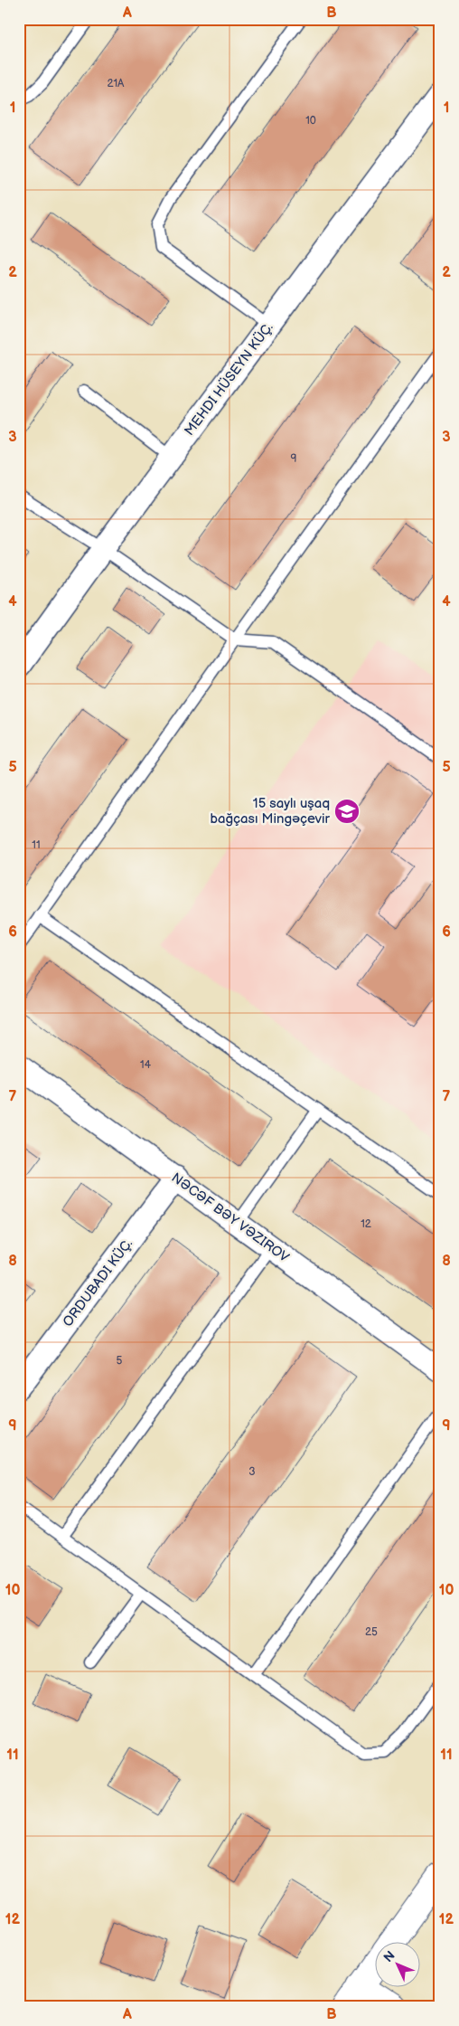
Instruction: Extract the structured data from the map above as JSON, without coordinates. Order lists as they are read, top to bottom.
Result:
{
  "streets": {
    "street": ["MEHDI HÜSEYN KÜÇ.", "NƏCƏF BƏY VƏZIROV", "ORDUBADI KÜÇ."]
  },
  "crossings": [
    ["NƏCƏF BƏY VƏZIROV", "ORDUBADI KÜÇ."]
  ],
  "places": {
    "school or university": ["15 saylı uşaq bağçası Mingəçevir"]
  },
  "house_numbers": [
    "21A",
    "10",
    "9",
    "11",
    "14",
    "12",
    "5",
    "3",
    "25"
  ],
  "north": "top left",
  "grid": {
    "columns": ["A", "B"],
    "rows": [
      "1",
      "2",
      "3",
      "4",
      "5",
      "6",
      "7",
      "8",
      "9",
      "10",
      "11",
      "12"
    ]
  }
}
